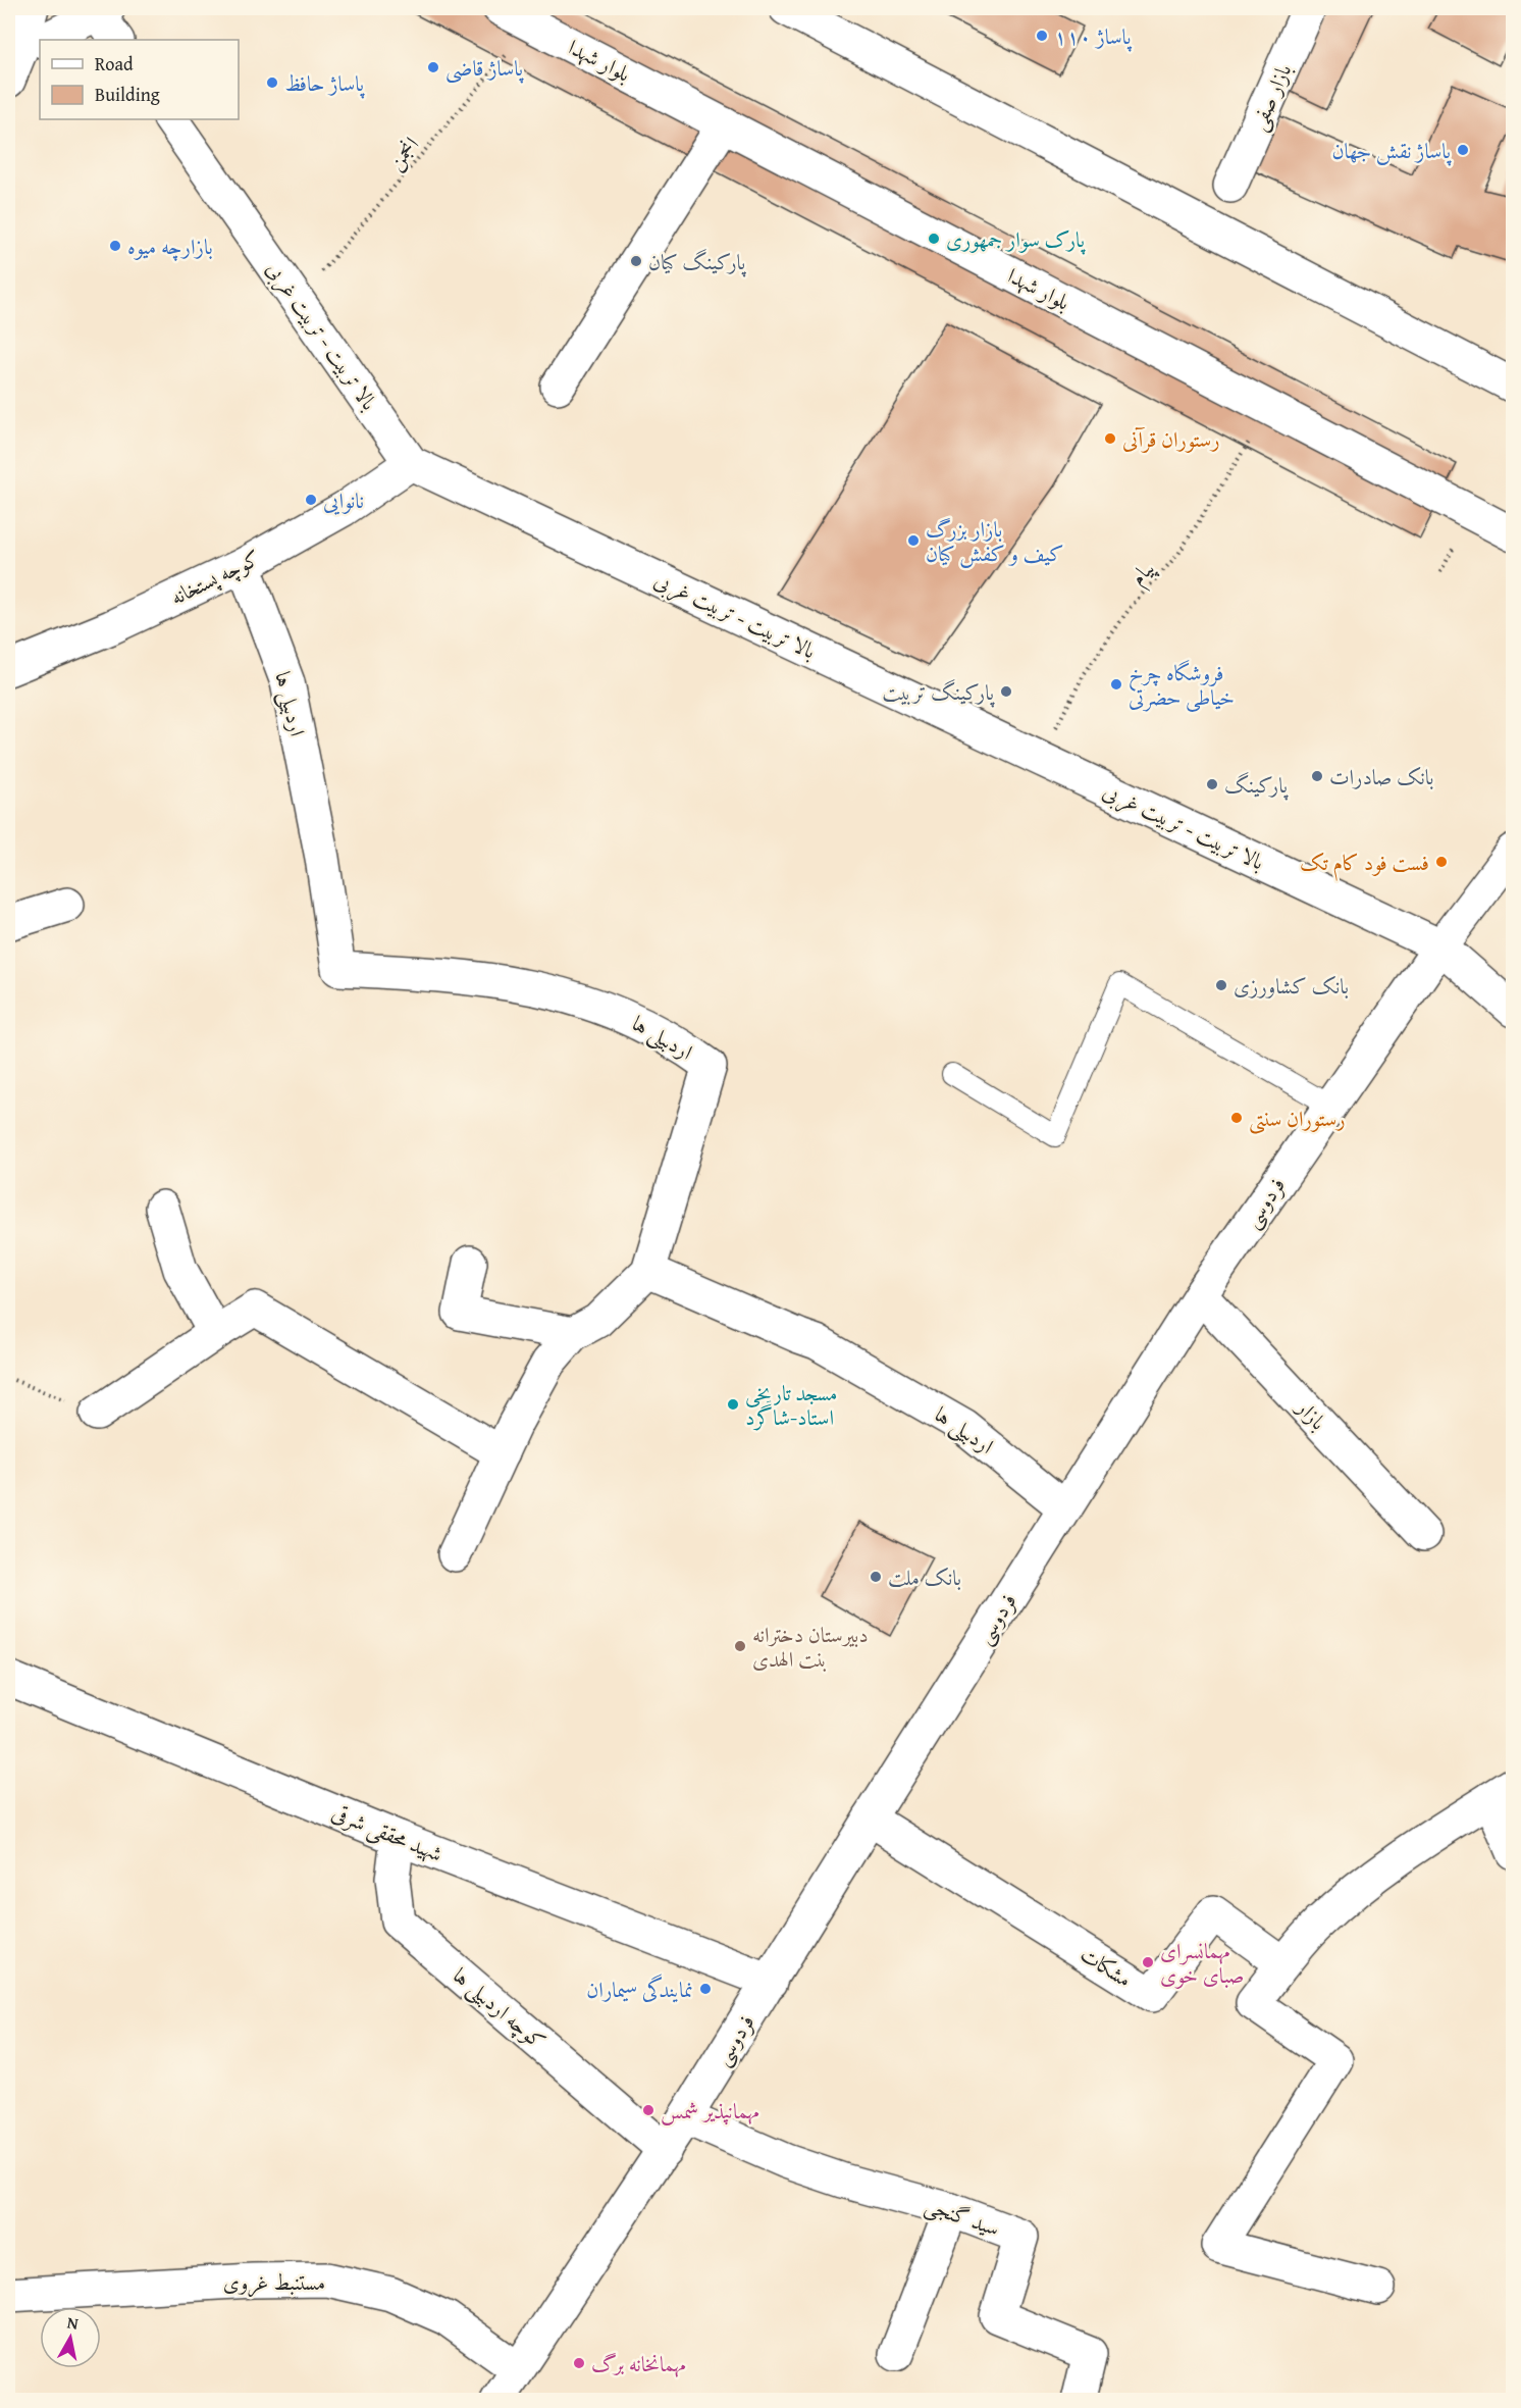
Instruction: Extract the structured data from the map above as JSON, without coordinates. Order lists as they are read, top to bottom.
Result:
{
  "streets": {
    "street": [
      "بلوار شهدا",
      "بازار صفی",
      "بالا تربیت - تربیت غربی",
      "کوچه پستخانه",
      "اردبیلی ها",
      "فردوسی",
      "بازار",
      "شهید محققی شرقی",
      "مشکات",
      "کوچه اردبیلی ها",
      "سید گنجی",
      "مستنبط غروی"
    ],
    "path": ["انجمن", "پیام"]
  },
  "crossings": [
    ["بلوار شهدا", "انجمن"],
    ["بلوار شهدا", "پیام"],
    ["انجمن", "بالا تربیت - تربیت غربی"],
    ["بالا تربیت - تربیت غربی", "پیام"],
    ["بالا تربیت - تربیت غربی", "کوچه پستخانه"],
    ["بالا تربیت - تربیت غربی", "فردوسی"],
    ["کوچه پستخانه", "اردبیلی ها"],
    ["اردبیلی ها", "فردوسی"],
    ["فردوسی", "بازار"],
    ["فردوسی", "شهید محققی شرقی"],
    ["فردوسی", "مشکات"],
    ["فردوسی", "کوچه اردبیلی ها"],
    ["فردوسی", "سید گنجی"],
    ["فردوسی", "مستنبط غروی"],
    ["شهید محققی شرقی", "کوچه اردبیلی ها"]
  ],
  "places": [
    "پاساژ ۱۱۰",
    "پاساژ قاضی",
    "پاساژ حافظ",
    "پاساژ نقش جهان",
    "پارک سوار جمهوری",
    "بازارچه میوه",
    "پارکینگ کیان",
    "رستوران قرآنی",
    "نانوایی",
    "بازار بزرگ کیف و کفش کیان",
    "فروشگاه چرخ خیاطی حضرتی",
    "پارکینگ تربیت",
    "بانک صادرات",
    "پارکینگ",
    "فست فود کام تک",
    "بانک کشاورزی",
    "رستوران سنتی",
    "مسجد تاریخی استاد-شاگرد",
    "بانک ملت",
    "دبیرستان دخترانه بنت الهدی",
    "مهمانسرای صبای خوی",
    "نمایندگی سیماران",
    "مهمانپذیر شمس",
    "مهمانخانه برگ"
  ],
  "legend": ["Road", "Building"],
  "north": "top"
}
